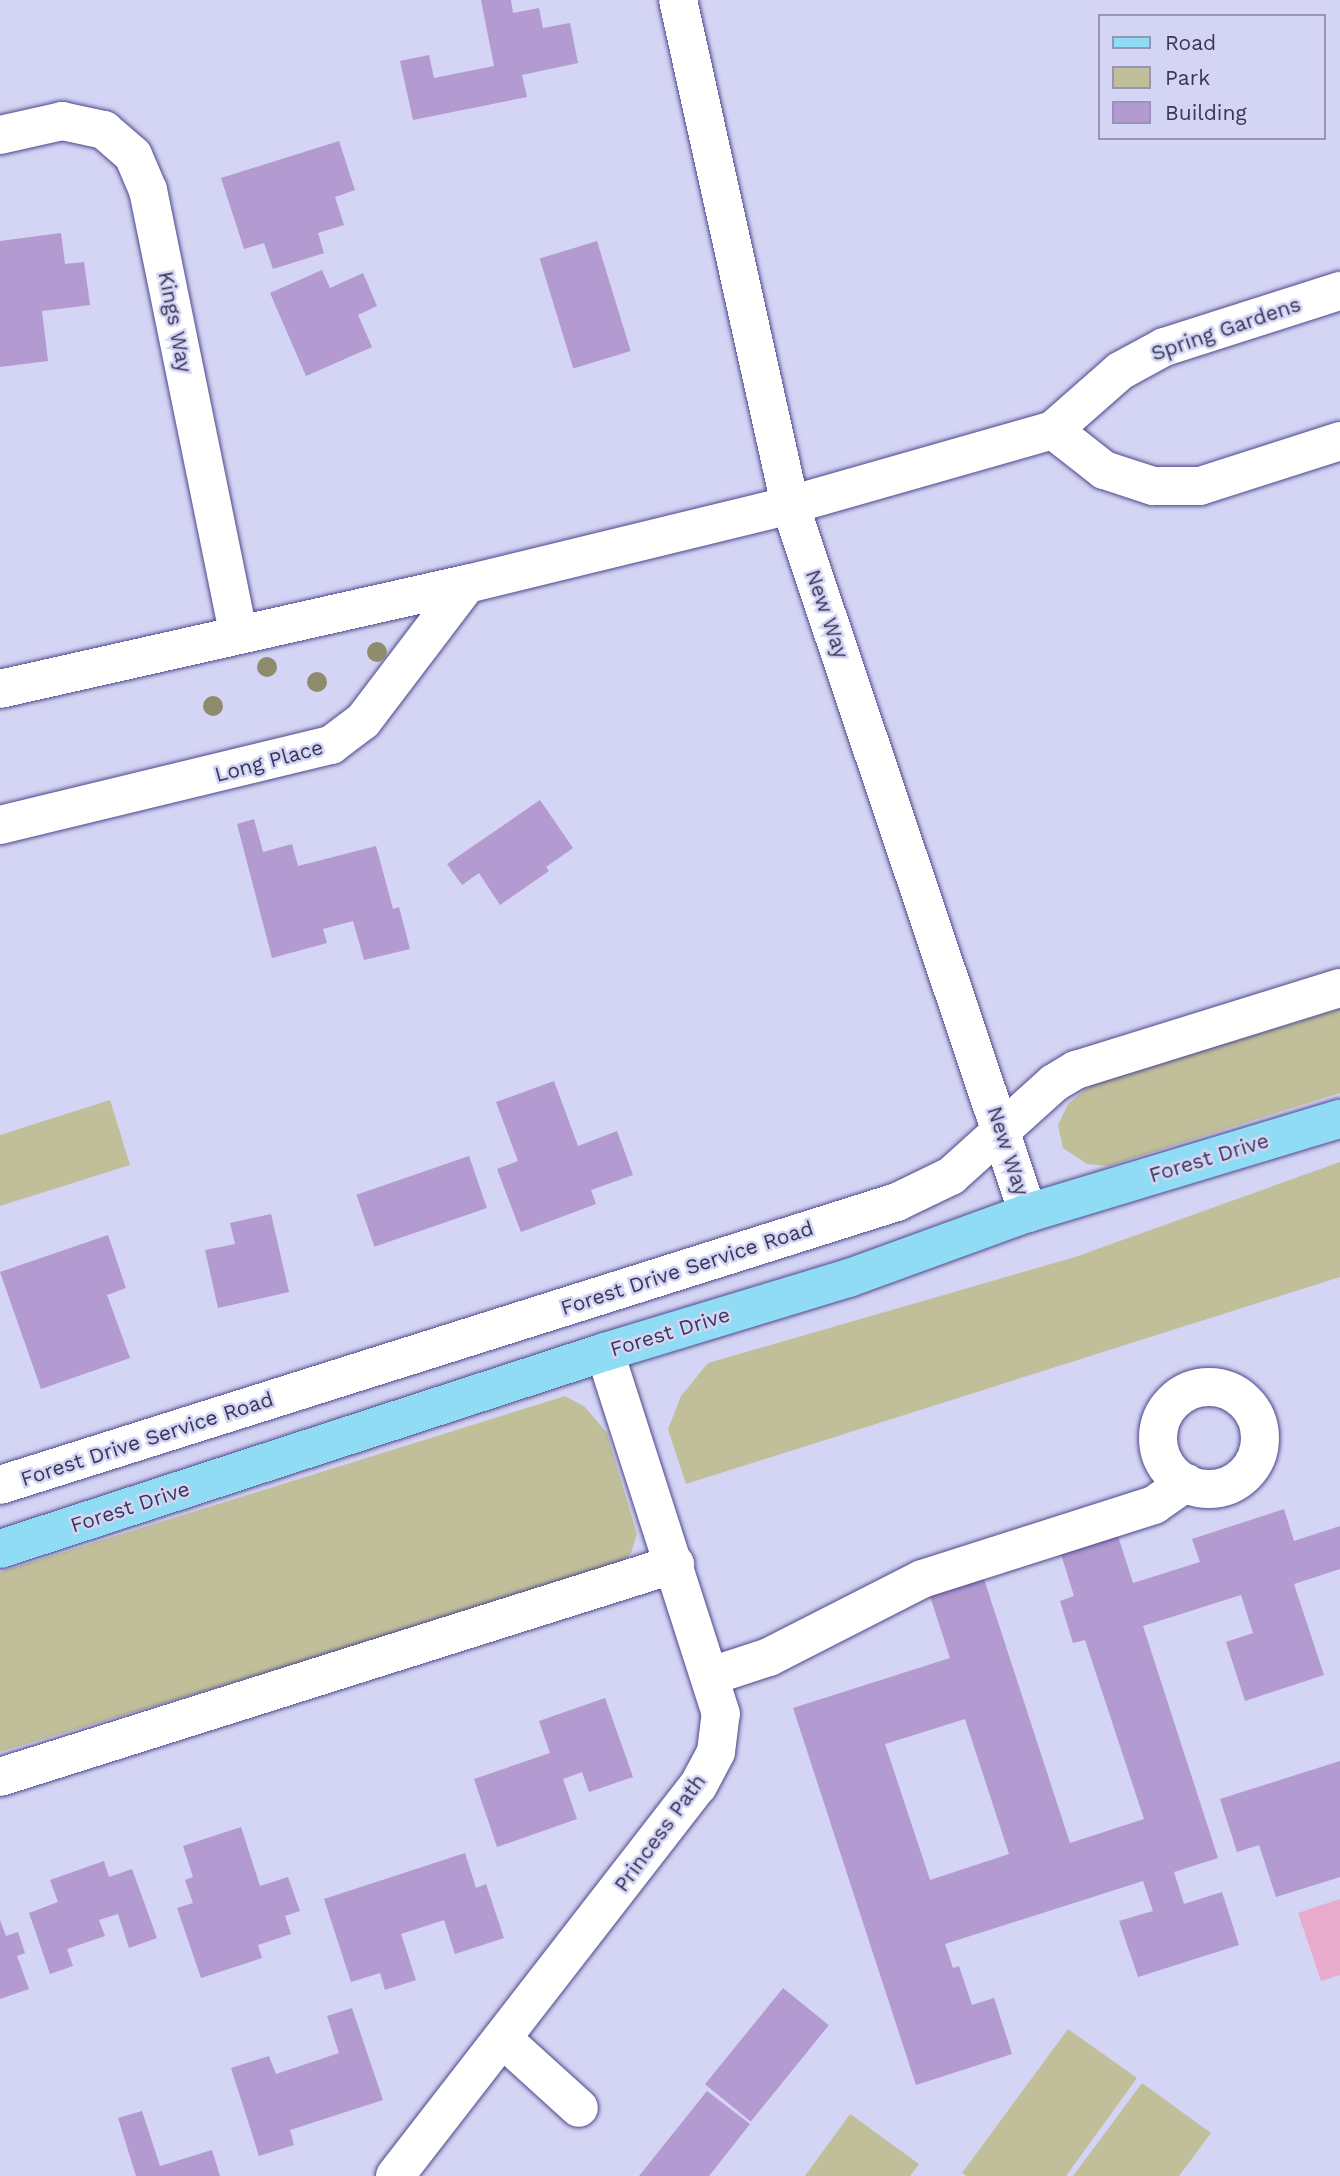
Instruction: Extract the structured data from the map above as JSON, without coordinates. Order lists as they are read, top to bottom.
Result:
{
  "streets": {
    "main road": ["Forest Drive"],
    "street": [
      "Kings Way",
      "Spring Gardens",
      "New Way",
      "Long Place",
      "Forest Drive Service Road",
      "Princess Path"
    ]
  },
  "crossings": [
    ["Spring Gardens", "New Way"],
    ["New Way", "Forest Drive"],
    ["New Way", "Forest Drive Service Road"],
    ["Forest Drive", "Princess Path"]
  ],
  "legend": ["Road", "Park", "Building"]
}
